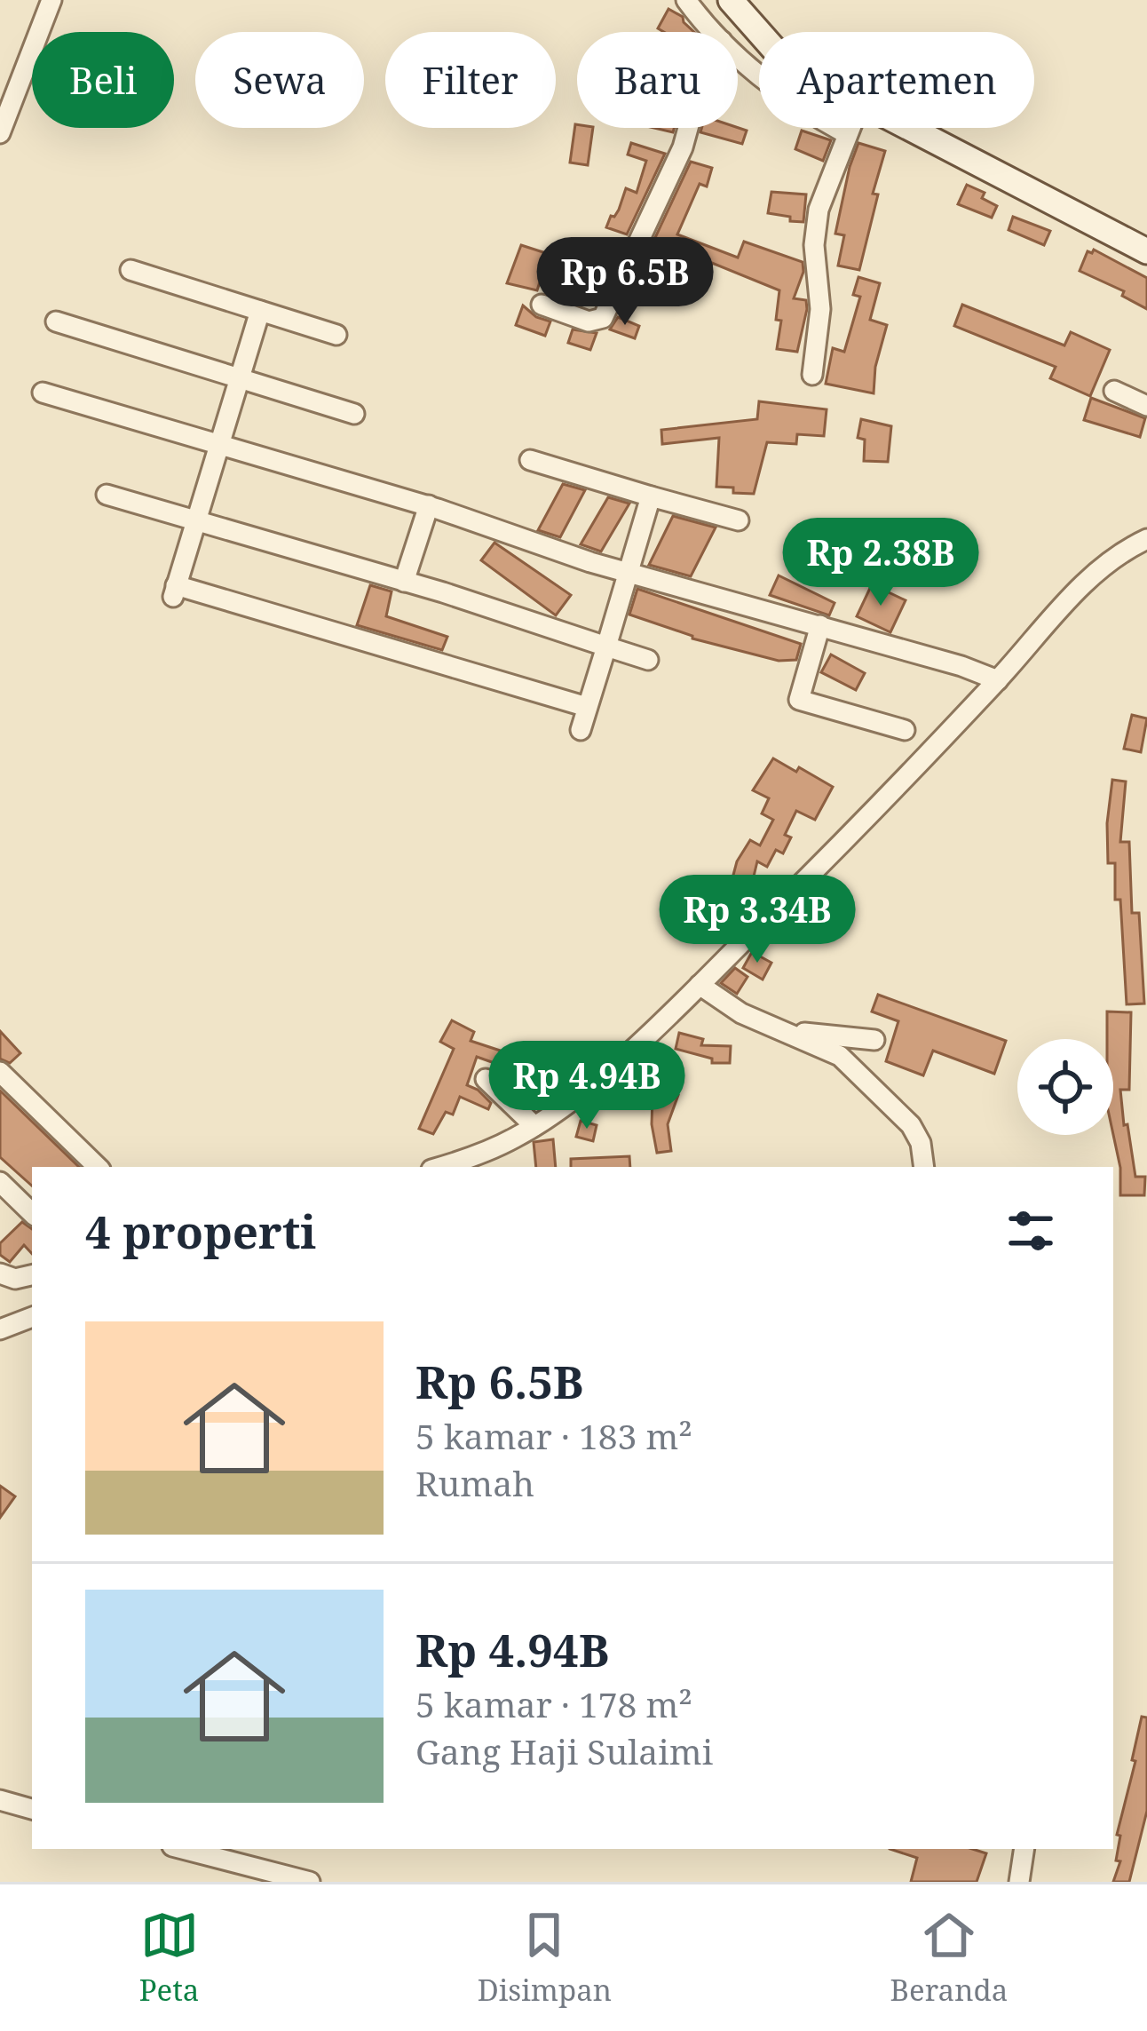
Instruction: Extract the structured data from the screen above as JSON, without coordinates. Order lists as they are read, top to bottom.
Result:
{
  "page": {
    "chip": [
      "Beli",
      "Sewa",
      "Filter",
      "Baru",
      "Apartemen"
    ],
    "price": [
      "Rp 6.5B",
      "Rp 2.38B",
      "Rp 3.34B",
      "Rp 4.94B"
    ],
    "heading": "4 properti",
    "list": [
      {
        "name": "Rp 6.5B",
        "note": "5 kamar · 183 m² · Rumah"
      },
      {
        "name": "Rp 4.94B",
        "note": "5 kamar · 178 m² · Gang Haji Sulaimi"
      }
    ],
    "tabs": ["Peta", "Disimpan", "Beranda"]
  }
}
